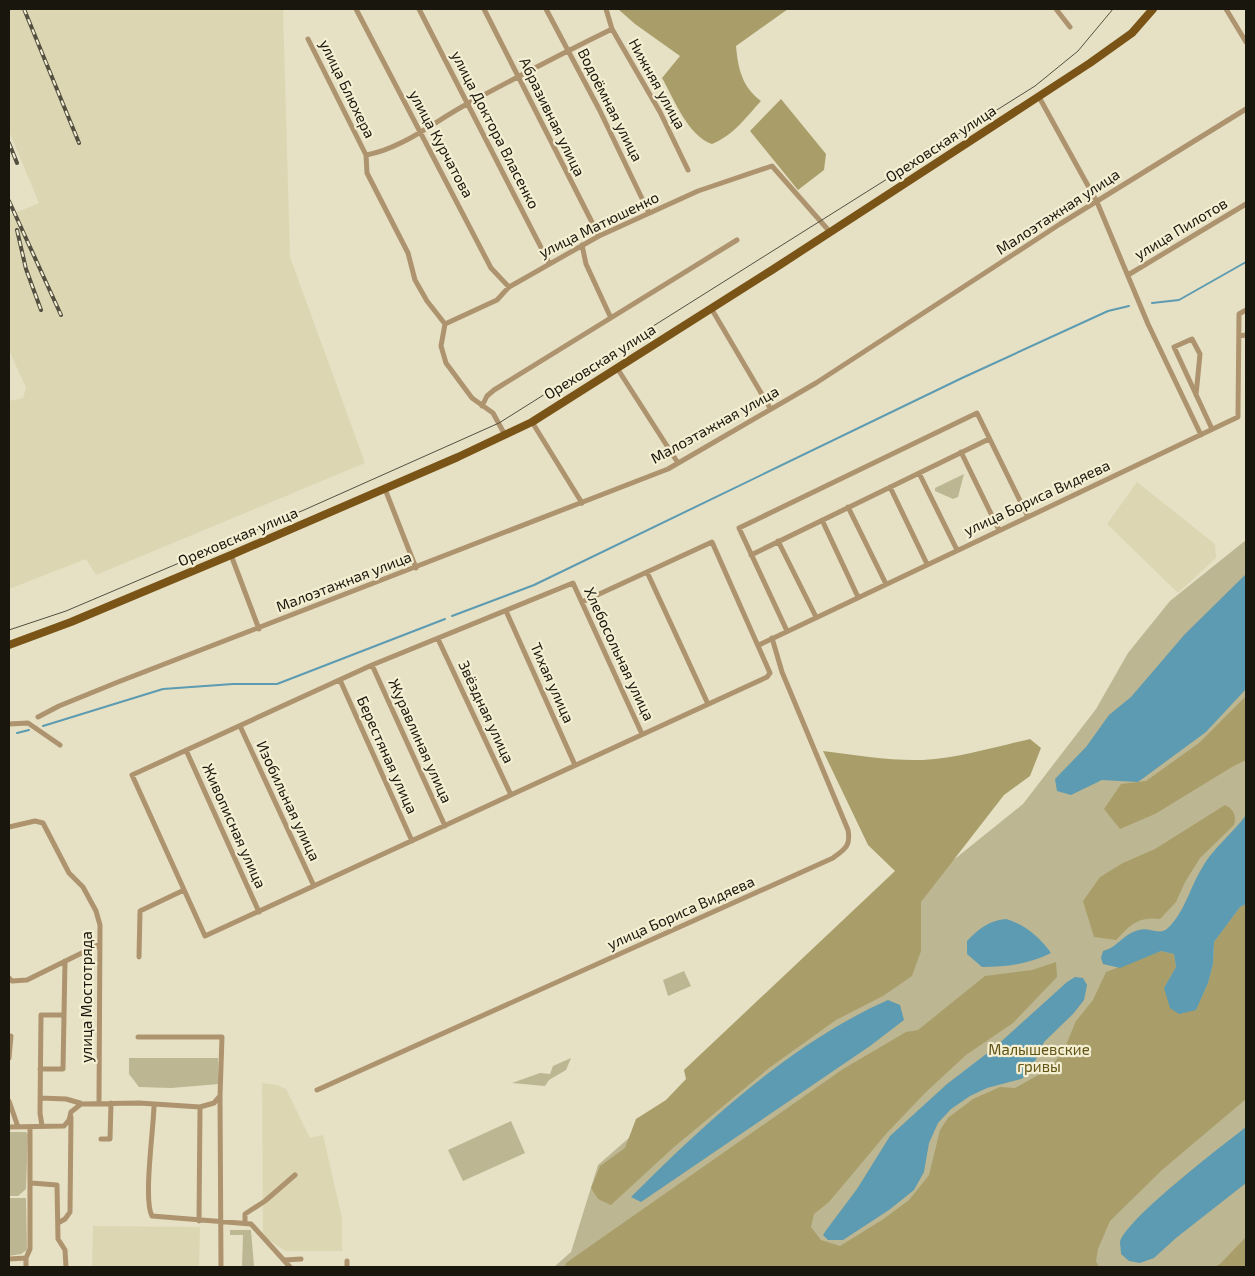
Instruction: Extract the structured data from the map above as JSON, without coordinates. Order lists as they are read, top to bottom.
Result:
{
  "streets": {
    "main road": ["Ореховская улица"],
    "street": [
      "Нижняя улица",
      "улица Блюхера",
      "Водоёмная улица",
      "Абразивная улица",
      "улица Доктора Власенко",
      "улица Курчатова",
      "Малоэтажная улица",
      "улица Матюшенко",
      "улица Пилотов",
      "улица Бориса Видяева",
      "Хлебосольная улица",
      "Тихая улица",
      "Звёздная улица",
      "Журавлиная улица",
      "Берестяная улица",
      "Изобильная улица",
      "Живописная улица",
      "улица Мостотряда"
    ]
  },
  "crossings": [
    ["улица Блюхера", "улица Матюшенко"],
    ["Водоёмная улица", "улица Матюшенко"],
    ["Абразивная улица", "улица Матюшенко"],
    ["улица Доктора Власенко", "улица Матюшенко"],
    ["улица Курчатова", "улица Матюшенко"],
    ["Ореховская улица", "улица Матюшенко"],
    ["Хлебосольная улица", "Тихая улица"]
  ],
  "parks": ["Малышевские гривы"]
}
